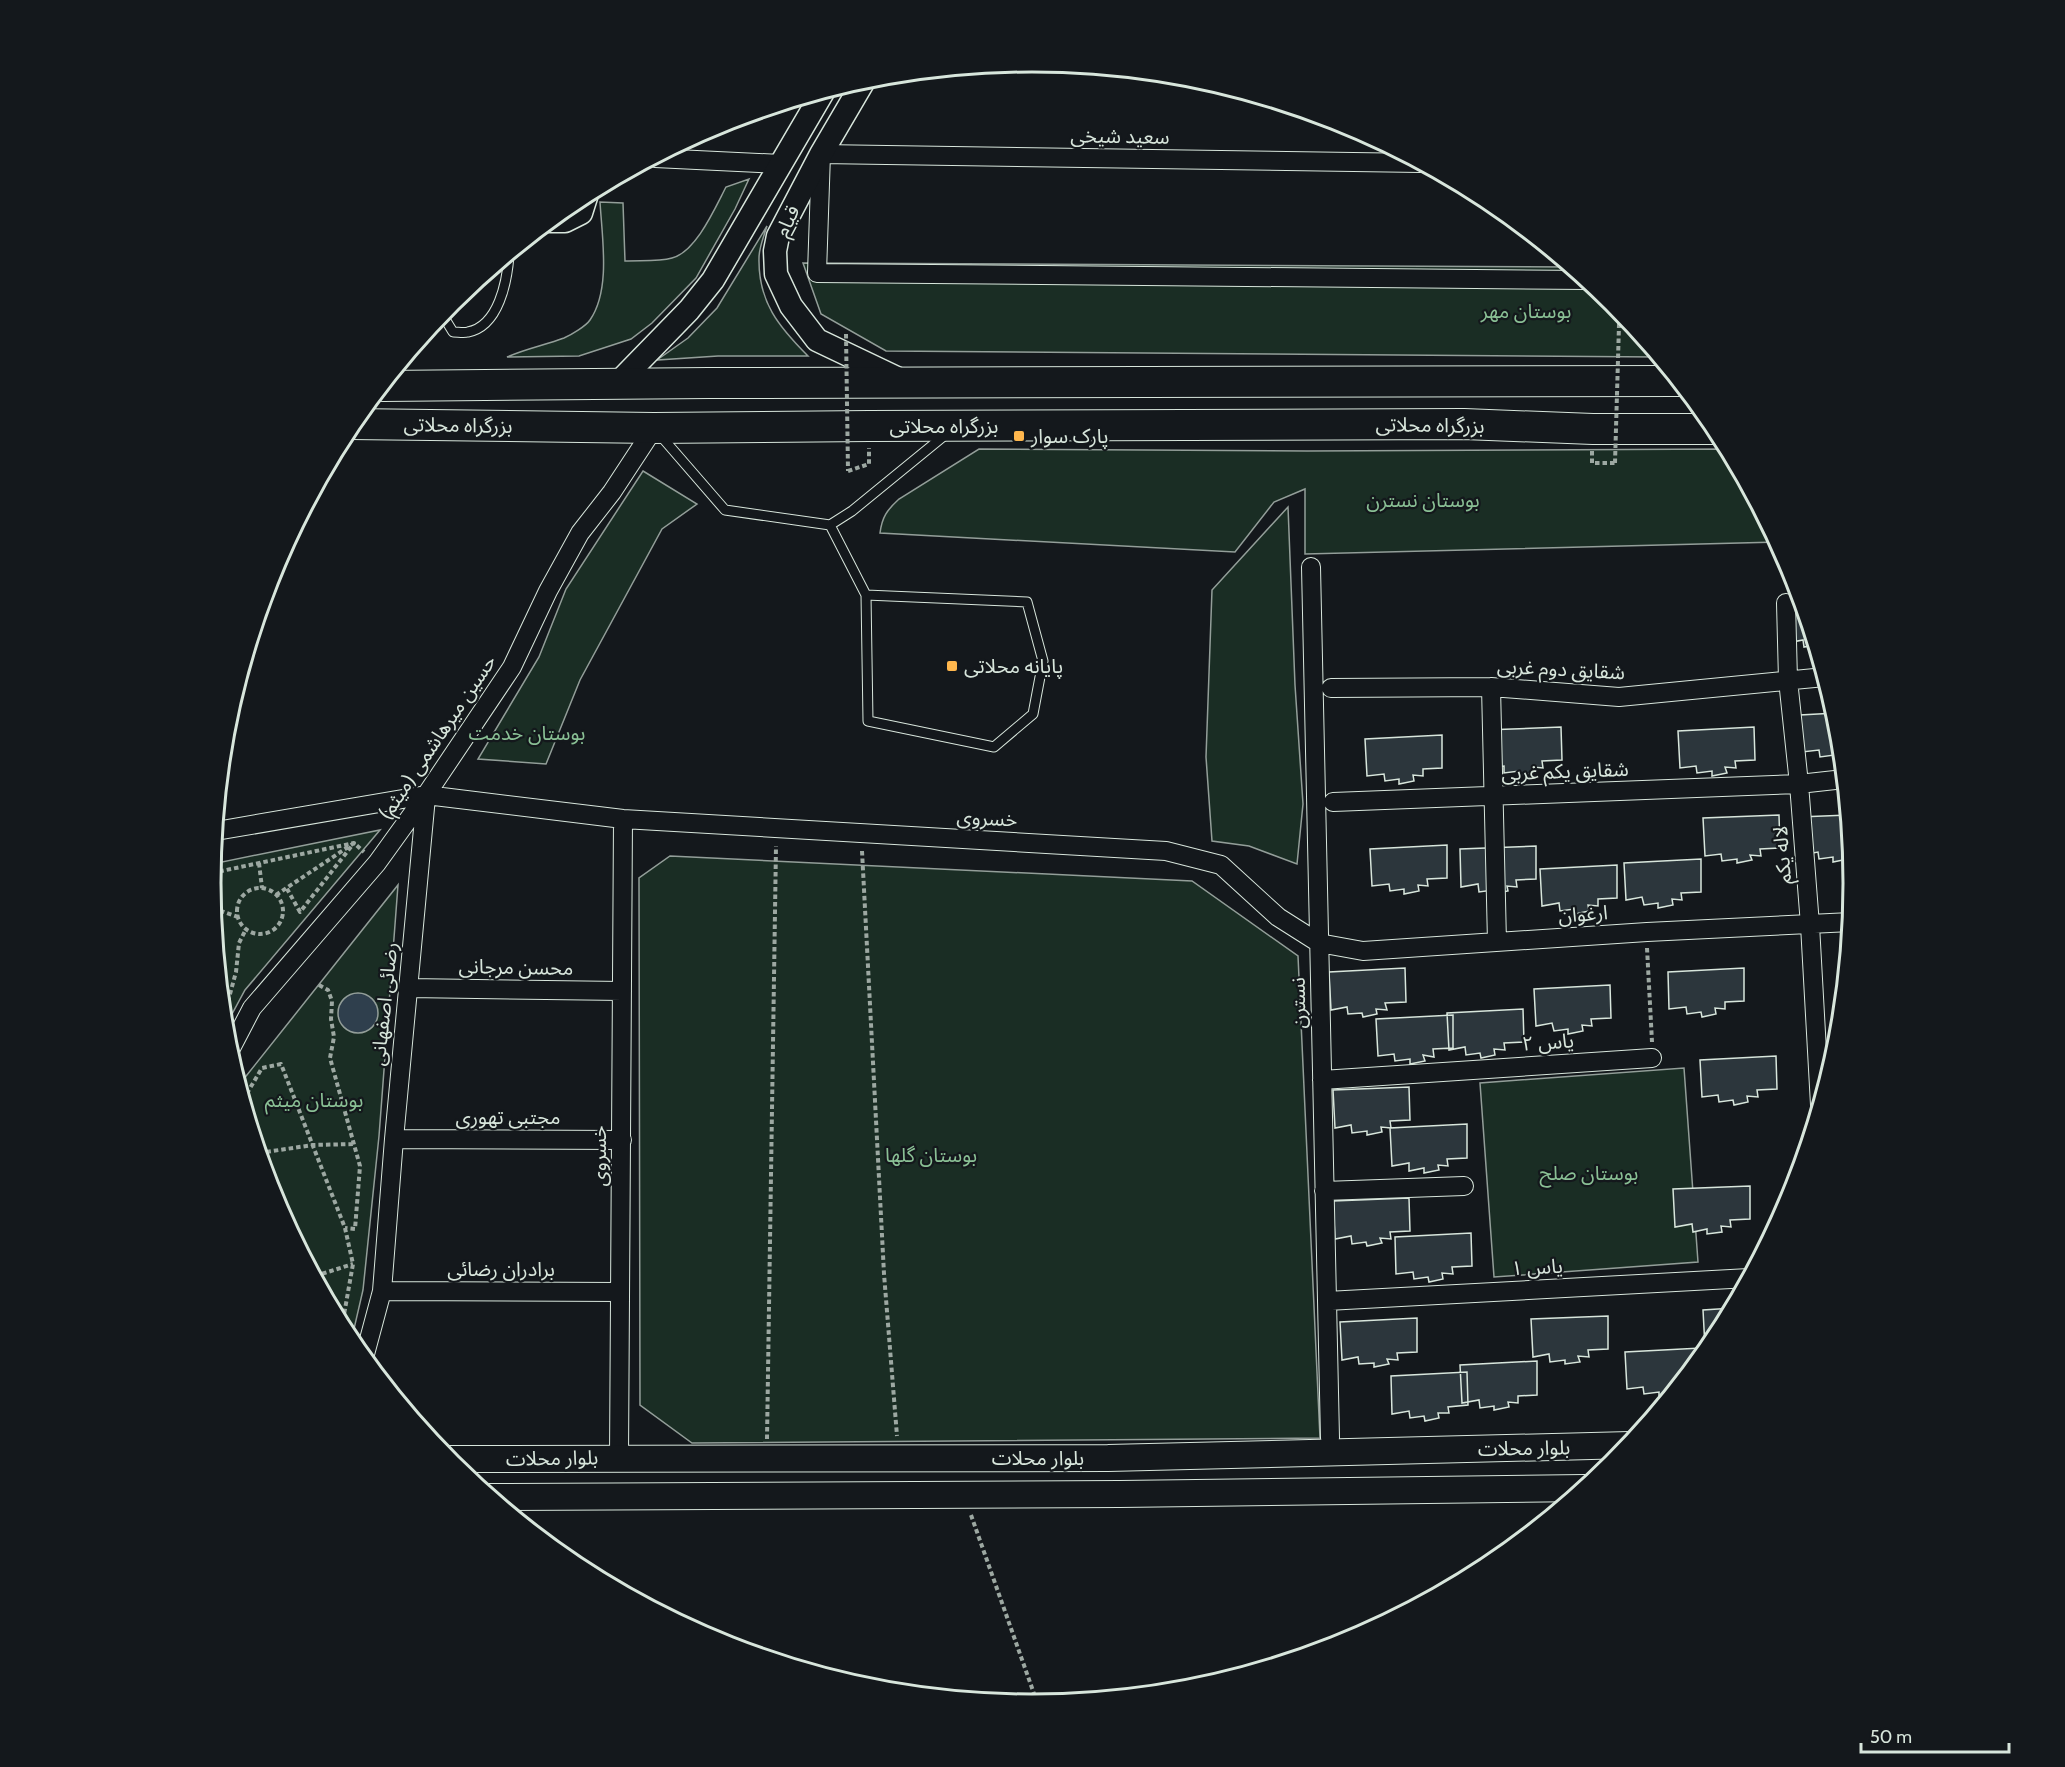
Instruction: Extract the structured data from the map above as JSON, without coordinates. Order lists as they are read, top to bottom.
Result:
{
  "streets": {
    "highway": ["بزرگراه محلاتی"],
    "main road": ["بلوار محلات"],
    "street": [
      "سعید شیخی",
      "قیام",
      "شقایق دوم غربی",
      "حسین میرهاشمی (میثم)",
      "شقایق یکم غربی",
      "خسروی",
      "لاله یکم",
      "ارغوان",
      "محسن مرجانی",
      "نسترن",
      "رضائی اصفهانی",
      "یاس ۲",
      "مجتبی تهوری",
      "یاس ۱",
      "برادران رضائی"
    ]
  },
  "crossings": [
    ["سعید شیخی", "قیام"],
    ["قیام", "بزرگراه محلاتی"],
    ["بزرگراه محلاتی", "حسین میرهاشمی (میثم)"],
    ["شقایق دوم غربی", "لاله یکم"],
    ["حسین میرهاشمی (میثم)", "خسروی"],
    ["حسین میرهاشمی (میثم)", "رضائی اصفهانی"],
    ["شقایق یکم غربی", "لاله یکم"],
    ["خسروی", "ارغوان"],
    ["خسروی", "محسن مرجانی"],
    ["خسروی", "نسترن"],
    ["خسروی", "رضائی اصفهانی"],
    ["خسروی", "مجتبی تهوری"],
    ["خسروی", "برادران رضائی"],
    ["خسروی", "بلوار محلات"],
    ["لاله یکم", "ارغوان"],
    ["ارغوان", "نسترن"],
    ["محسن مرجانی", "رضائی اصفهانی"],
    ["نسترن", "یاس ۲"],
    ["نسترن", "یاس ۱"],
    ["رضائی اصفهانی", "مجتبی تهوری"],
    ["رضائی اصفهانی", "برادران رضائی"]
  ],
  "parks": [
    "بوستان مهر",
    "بوستان نسترن",
    "بوستان خدمت",
    "بوستان میثم",
    "بوستان گلها",
    "بوستان صلح"
  ],
  "places": {
    "transit": ["پارک سوار", "پایانه محلاتی"]
  },
  "scale_bar": "50 m"
}
